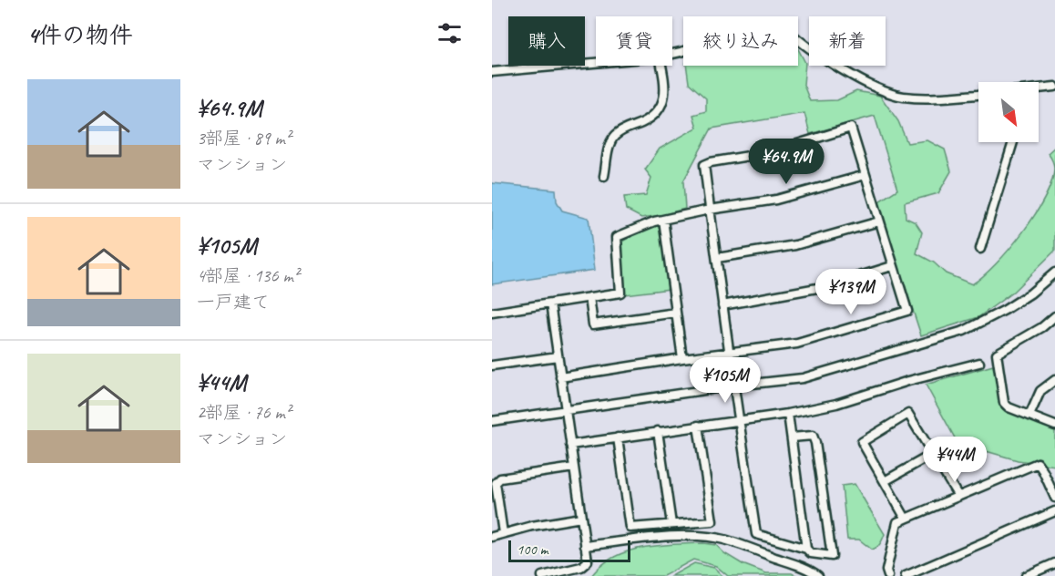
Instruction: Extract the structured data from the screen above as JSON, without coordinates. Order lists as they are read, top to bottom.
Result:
{
  "scale_bar": "100 m",
  "north": "bottom right",
  "page": {
    "heading": "4件の物件",
    "chip": [
      "購入",
      "賃貸",
      "絞り込み",
      "新着"
    ],
    "list": [
      {
        "name": "¥64.9M",
        "note": "3部屋 · 89 m² · マンション"
      },
      {
        "name": "¥105M",
        "note": "4部屋 · 136 m² · 一戸建て"
      },
      {
        "name": "¥44M",
        "note": "2部屋 · 76 m² · マンション"
      }
    ],
    "price": [
      "¥64.9M",
      "¥139M",
      "¥105M",
      "¥44M"
    ],
    "scale": "100 m"
  }
}
